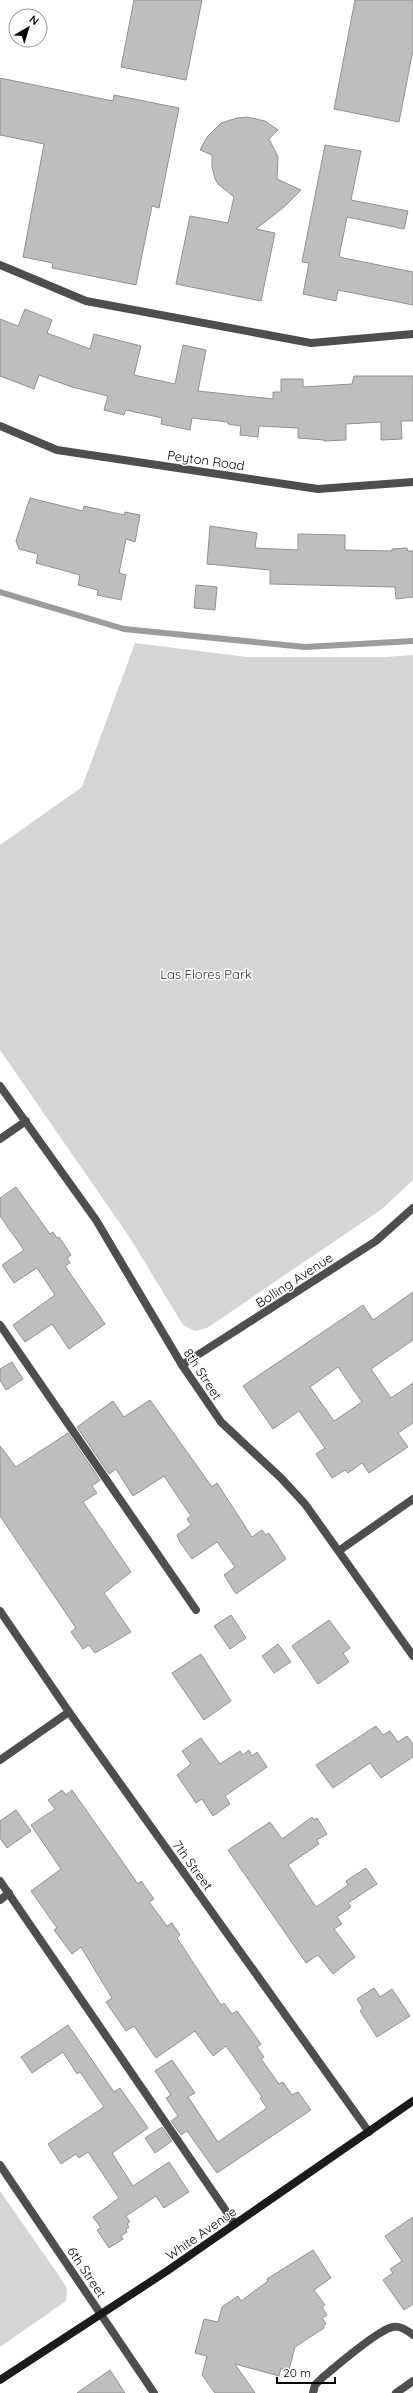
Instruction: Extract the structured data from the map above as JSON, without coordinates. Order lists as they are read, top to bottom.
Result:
{
  "streets": {
    "main road": ["White Avenue"],
    "street": [
      "Peyton Road",
      "Bolling Avenue",
      "8th Street",
      "7th Street",
      "6th Street"
    ]
  },
  "crossings": [
    ["Bolling Avenue", "8th Street"],
    ["7th Street", "White Avenue"],
    ["White Avenue", "6th Street"]
  ],
  "parks": ["Las Flores Park"],
  "scale_bar": "20 m",
  "north": "top right"
}
